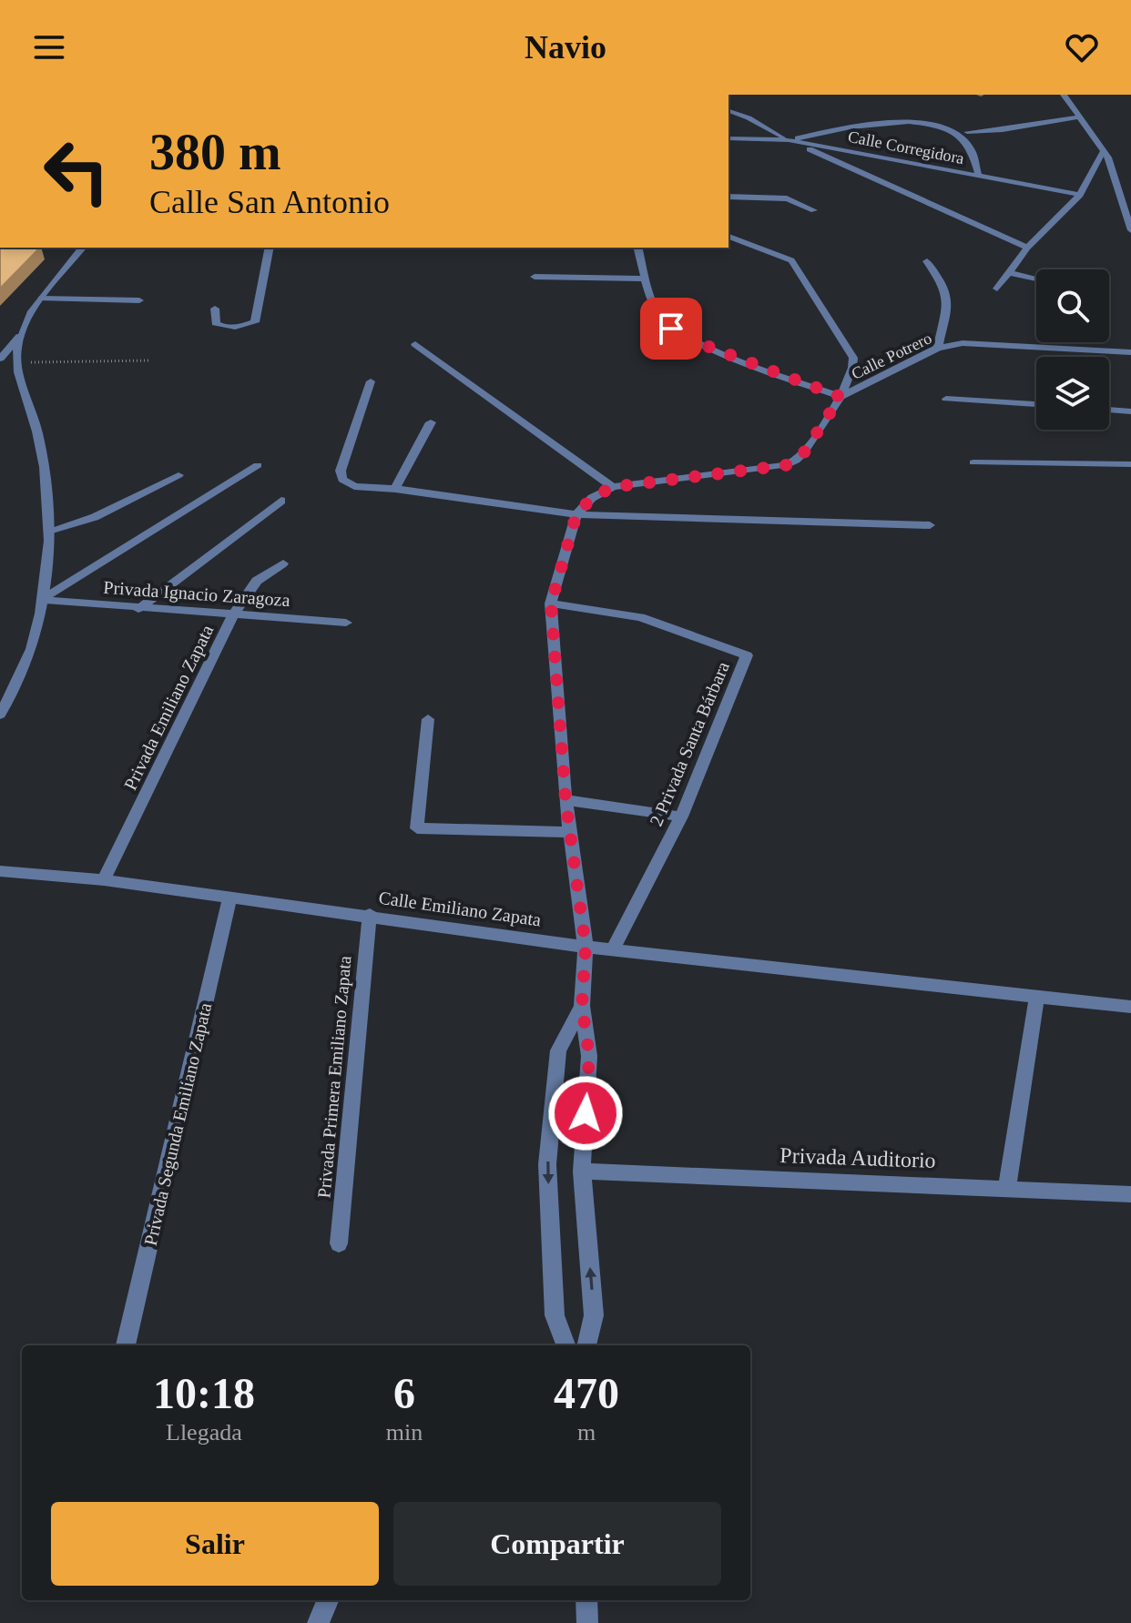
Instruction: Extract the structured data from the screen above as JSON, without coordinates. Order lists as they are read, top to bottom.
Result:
{
  "streets": {
    "street": [
      "Calle Corregidora",
      "Calle Potrero",
      "Privada Ignacio Zaragoza",
      "Privada Emiliano Zapata",
      "2 Privada Santa Bárbara",
      "Calle Emiliano Zapata",
      "Privada Primera Emiliano Zapata",
      "Privada Segunda Emiliano Zapata",
      "Privada Auditorio"
    ]
  },
  "crossings": [
    ["Privada Ignacio Zaragoza", "Privada Emiliano Zapata"],
    ["Privada Emiliano Zapata", "Calle Emiliano Zapata"],
    ["2 Privada Santa Bárbara", "Calle Emiliano Zapata"],
    ["Calle Emiliano Zapata", "Privada Primera Emiliano Zapata"],
    ["Calle Emiliano Zapata", "Privada Segunda Emiliano Zapata"]
  ],
  "page": {
    "header": "Navio",
    "turn": ["380 m", "Calle San Antonio"],
    "eta": [
      "10:18",
      "Llegada",
      "6",
      "min",
      "470",
      "m"
    ],
    "buttons": ["Salir", "Compartir"]
  }
}
